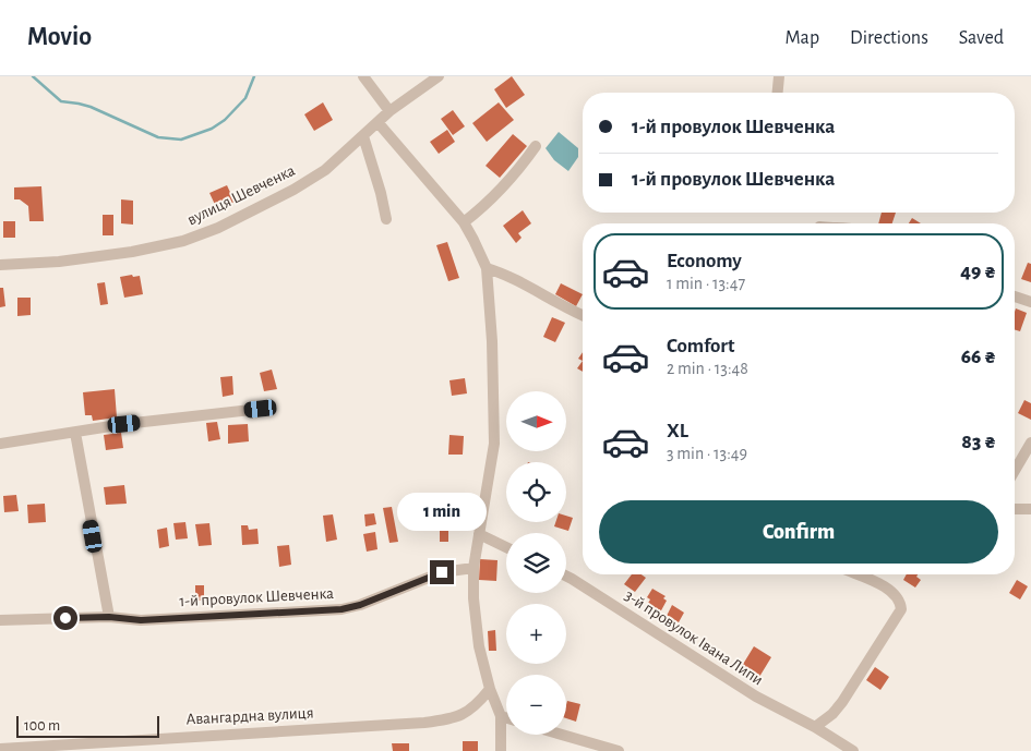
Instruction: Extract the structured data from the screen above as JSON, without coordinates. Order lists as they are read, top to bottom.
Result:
{
  "streets": {
    "street": [
      "вулиця Шевченка",
      "1-й провулок Шевченка",
      "3-й провулок Івана Липи",
      "Авангардна вулиця"
    ]
  },
  "scale_bar": "100 m",
  "north": "right",
  "page": {
    "header": "Movio",
    "nav": ["Map", "Directions", "Saved"],
    "banner": ["1-й провулок Шевченка", "1-й провулок Шевченка"],
    "list": [
      {
        "name": "Economy",
        "note": "1 min · 13:47",
        "value": "49 ₴"
      },
      {
        "name": "Comfort",
        "note": "2 min · 13:48",
        "value": "66 ₴"
      },
      {
        "name": "XL",
        "note": "3 min · 13:49",
        "value": "83 ₴"
      }
    ],
    "map_buttons": ["+", "−"],
    "buttons": "Confirm",
    "bubble": "1 min",
    "scale": "100 m"
  }
}
